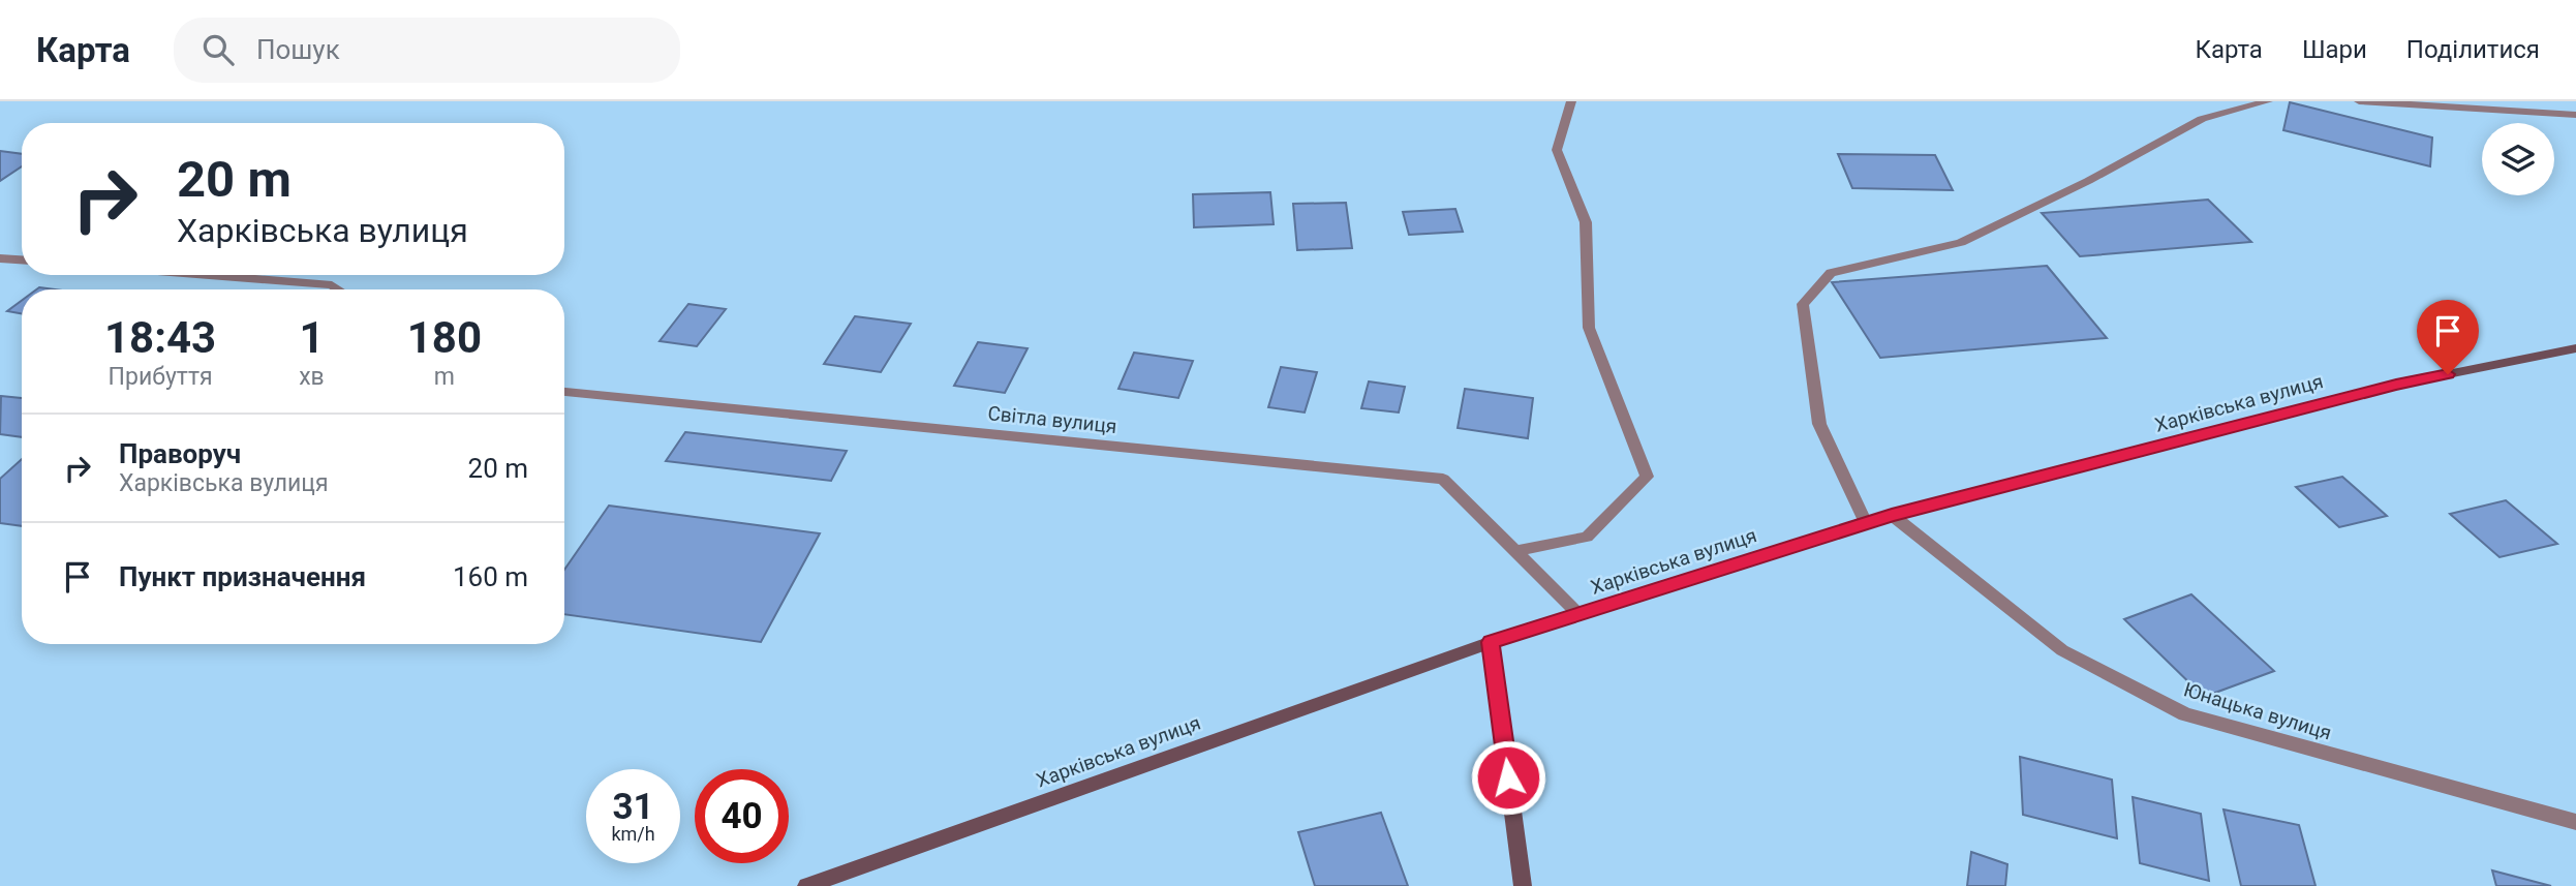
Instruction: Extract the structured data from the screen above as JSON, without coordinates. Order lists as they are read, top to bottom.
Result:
{
  "streets": {
    "street": ["Харківська вулиця", "Світла вулиця", "Юнацька вулиця"]
  },
  "crossings": [
    ["Харківська вулиця", "Світла вулиця"],
    ["Харківська вулиця", "Юнацька вулиця"]
  ],
  "page": {
    "header": "Карта",
    "search": "Пошук",
    "nav": ["Карта", "Шари", "Поділитися"],
    "turn": ["20 m", "Харківська вулиця"],
    "eta": [
      "18:43",
      "Прибуття",
      "1",
      "хв",
      "180",
      "m"
    ],
    "list": [
      {
        "name": "Праворуч",
        "note": "Харківська вулиця",
        "value": "20 m"
      },
      {
        "name": "Пункт призначення",
        "value": "160 m"
      }
    ],
    "speed": "31 km/h",
    "limit": "40"
  }
}
